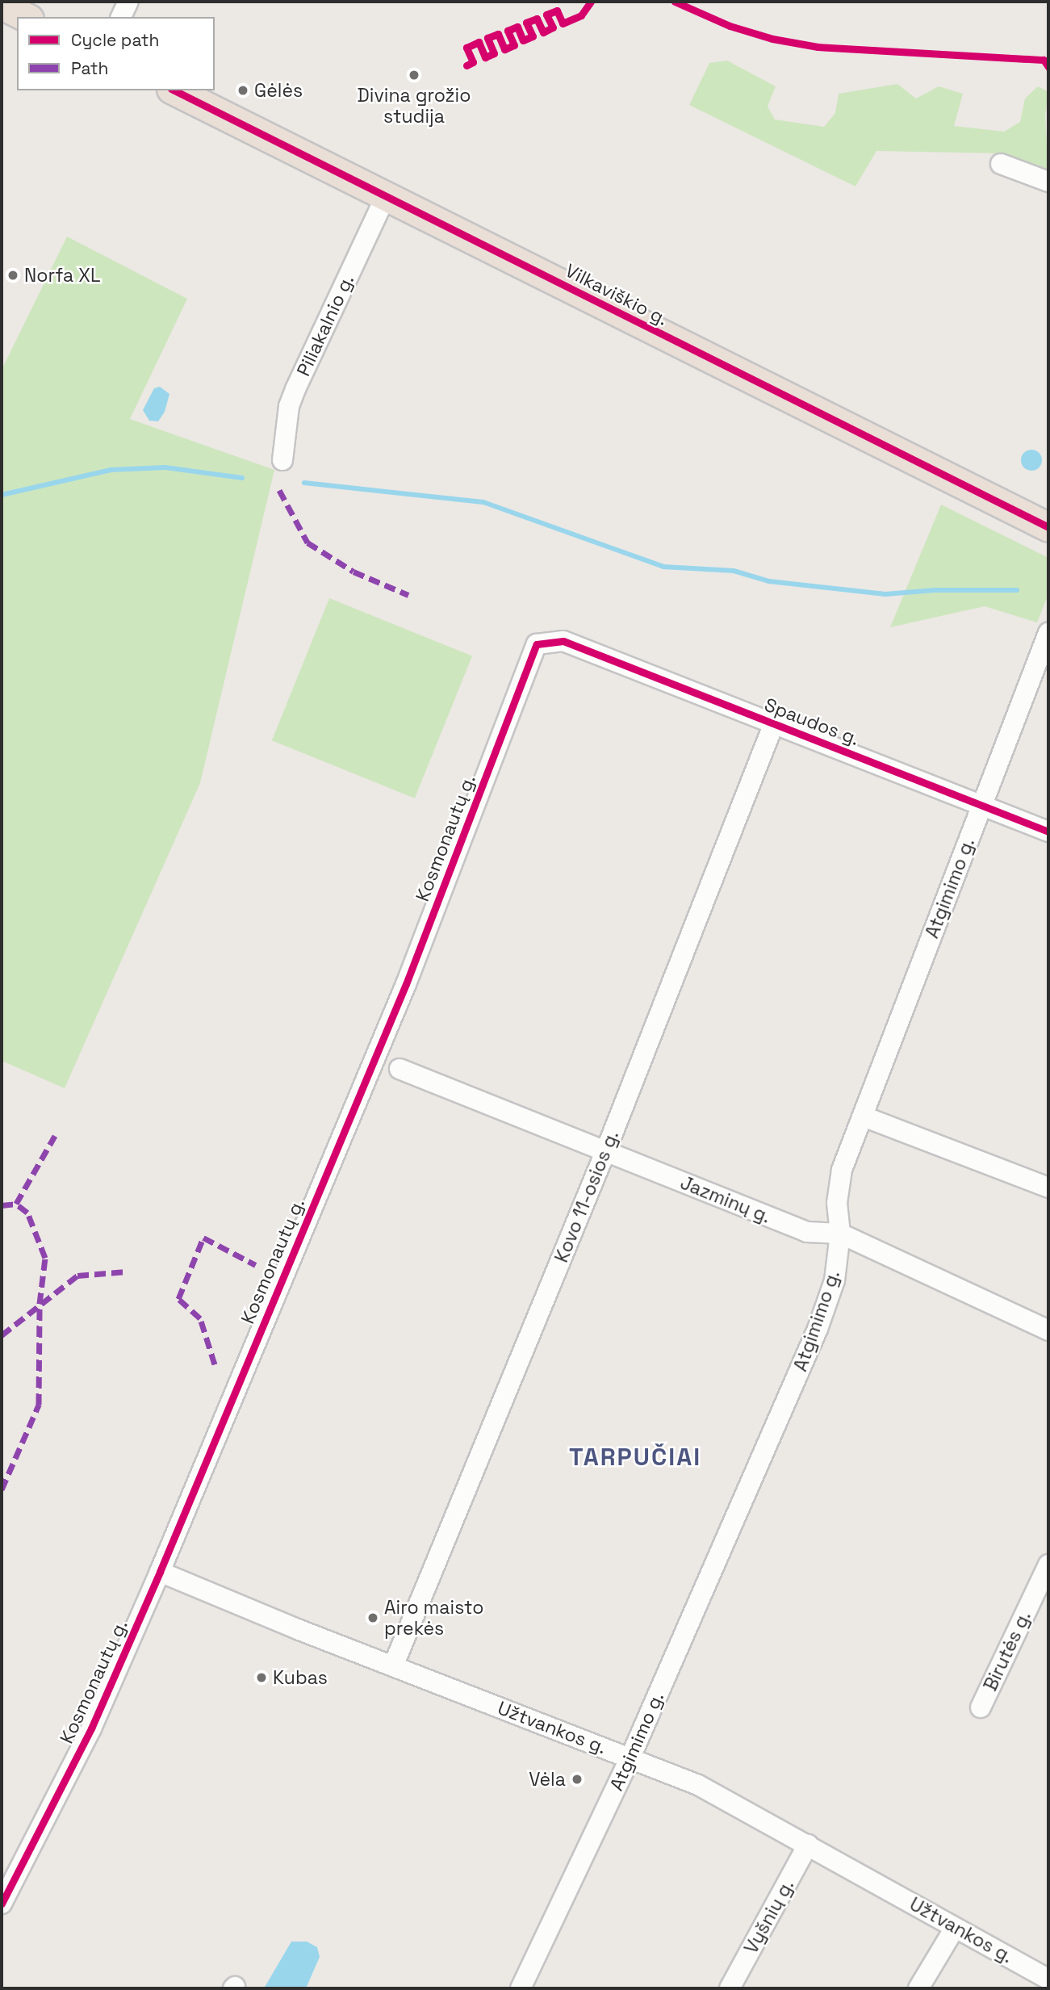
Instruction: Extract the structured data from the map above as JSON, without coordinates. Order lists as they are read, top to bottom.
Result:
{
  "streets": {
    "highway": ["Vilkaviškio g."],
    "street": [
      "Piliakalnio g.",
      "Spaudos g.",
      "Kosmonautų g.",
      "Atgimimo g.",
      "Kovo 11-osios g.",
      "Jazminų g.",
      "Birutės g.",
      "Užtvankos g.",
      "Vyšnių g."
    ]
  },
  "crossings": [
    ["Vilkaviškio g.", "Piliakalnio g."],
    ["Spaudos g.", "Kosmonautų g."],
    ["Spaudos g.", "Atgimimo g."],
    ["Spaudos g.", "Kovo 11-osios g."],
    ["Kosmonautų g.", "Užtvankos g."],
    ["Atgimimo g.", "Jazminų g."],
    ["Atgimimo g.", "Užtvankos g."],
    ["Kovo 11-osios g.", "Jazminų g."],
    ["Kovo 11-osios g.", "Užtvankos g."],
    ["Užtvankos g.", "Vyšnių g."]
  ],
  "districts": ["TARPUČIAI"],
  "places": [
    "Divina grožio studija",
    "Gėlės",
    "Norfa XL",
    "Airo maisto prekės",
    "Kubas",
    "Vėla"
  ],
  "legend": ["Cycle path", "Path"]
}
